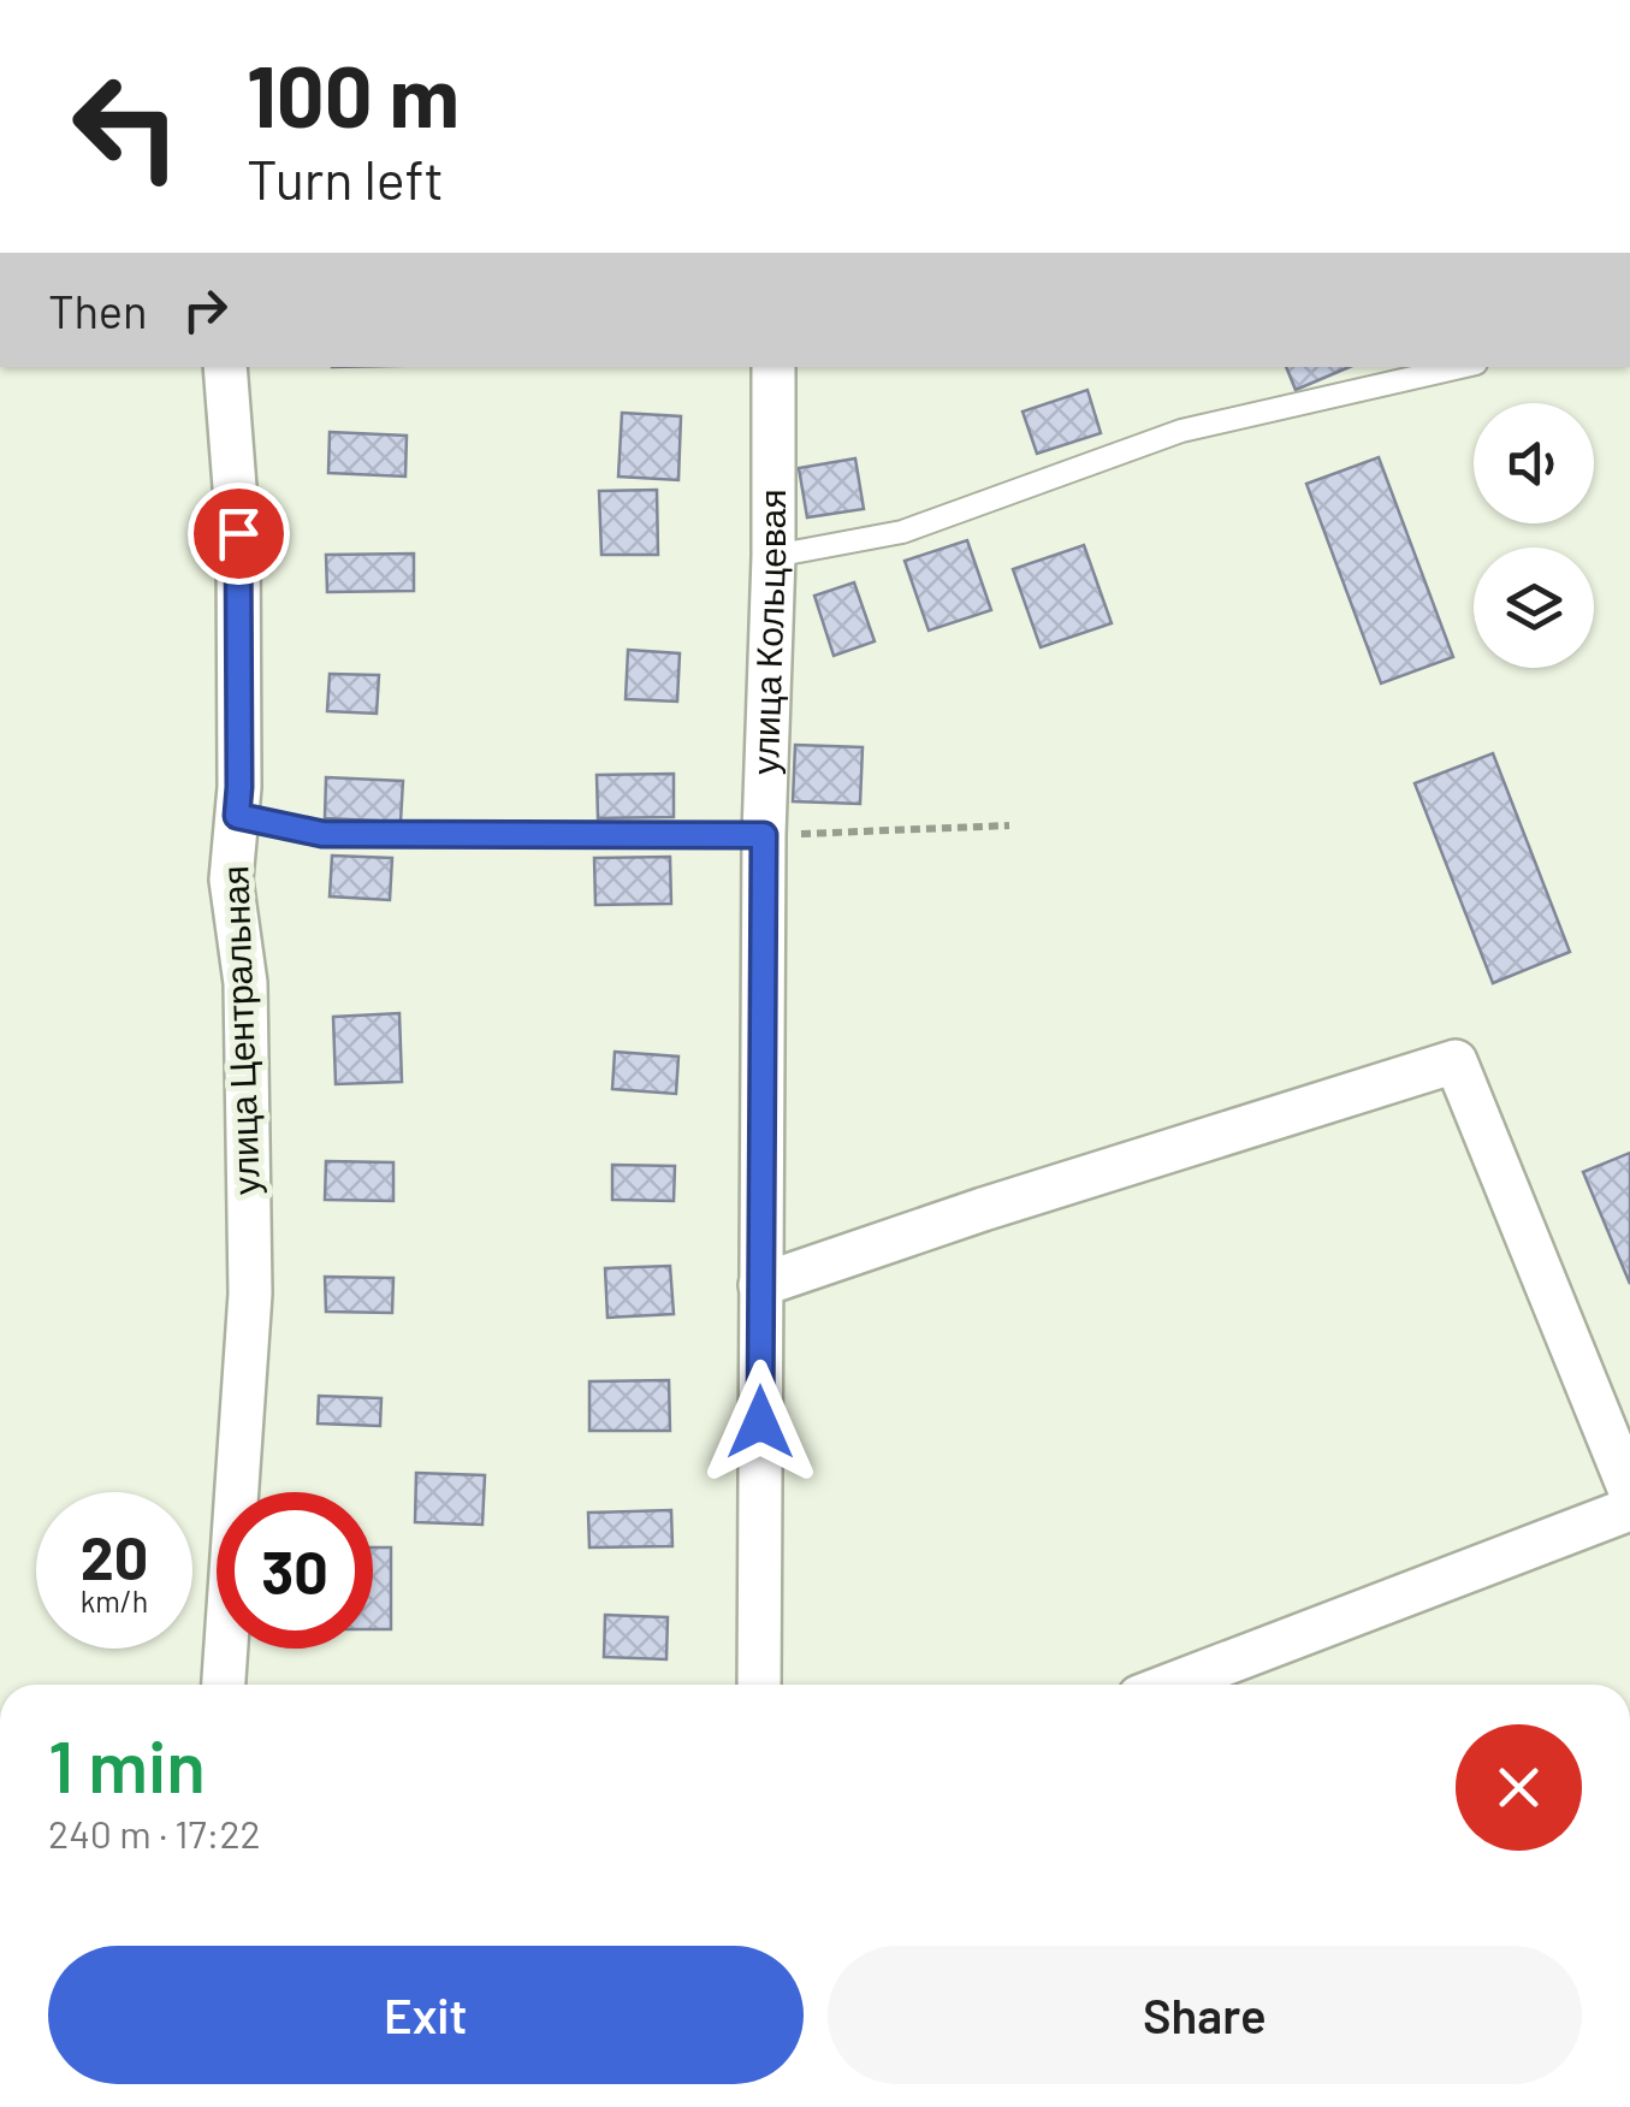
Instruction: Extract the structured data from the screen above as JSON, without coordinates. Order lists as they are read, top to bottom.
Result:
{
  "streets": {
    "street": ["улица Кольцевая", "улица Центральная"]
  },
  "page": {
    "turn": ["100 m", "Turn left"],
    "then": "Then",
    "speed": "20 km/h",
    "limit": "30",
    "heading": ["1 min", "240 m · 17:22"],
    "buttons": ["Exit", "Share"]
  }
}
